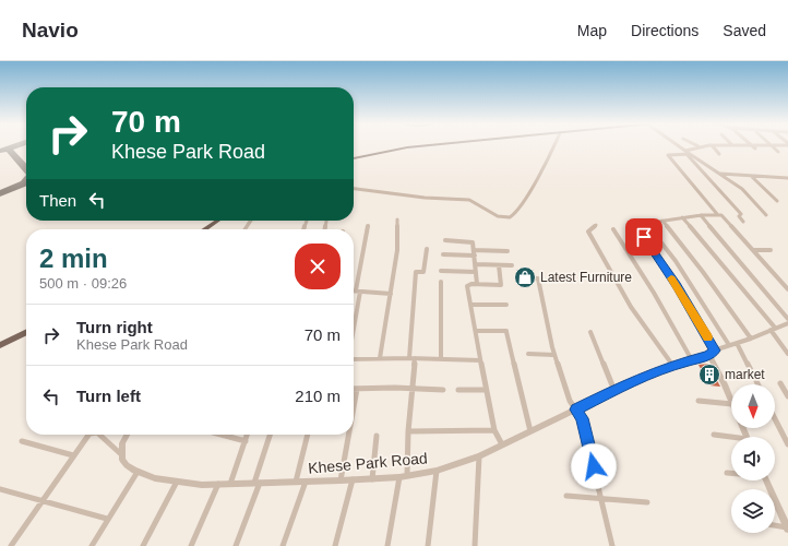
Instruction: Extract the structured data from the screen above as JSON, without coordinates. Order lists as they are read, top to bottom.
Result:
{
  "streets": {
    "street": ["Khese Park Road"]
  },
  "places": {
    "shop": ["Latest Furniture"],
    "building": ["market"]
  },
  "north": "bottom",
  "page": {
    "header": "Navio",
    "nav": ["Map", "Directions", "Saved"],
    "turn": ["70 m", "Khese Park Road"],
    "then": "Then",
    "heading": ["2 min", "500 m · 09:26"],
    "list": [
      {
        "name": "Turn right",
        "note": "Khese Park Road",
        "value": "70 m"
      },
      {
        "name": "Turn left",
        "value": "210 m"
      }
    ]
  }
}
